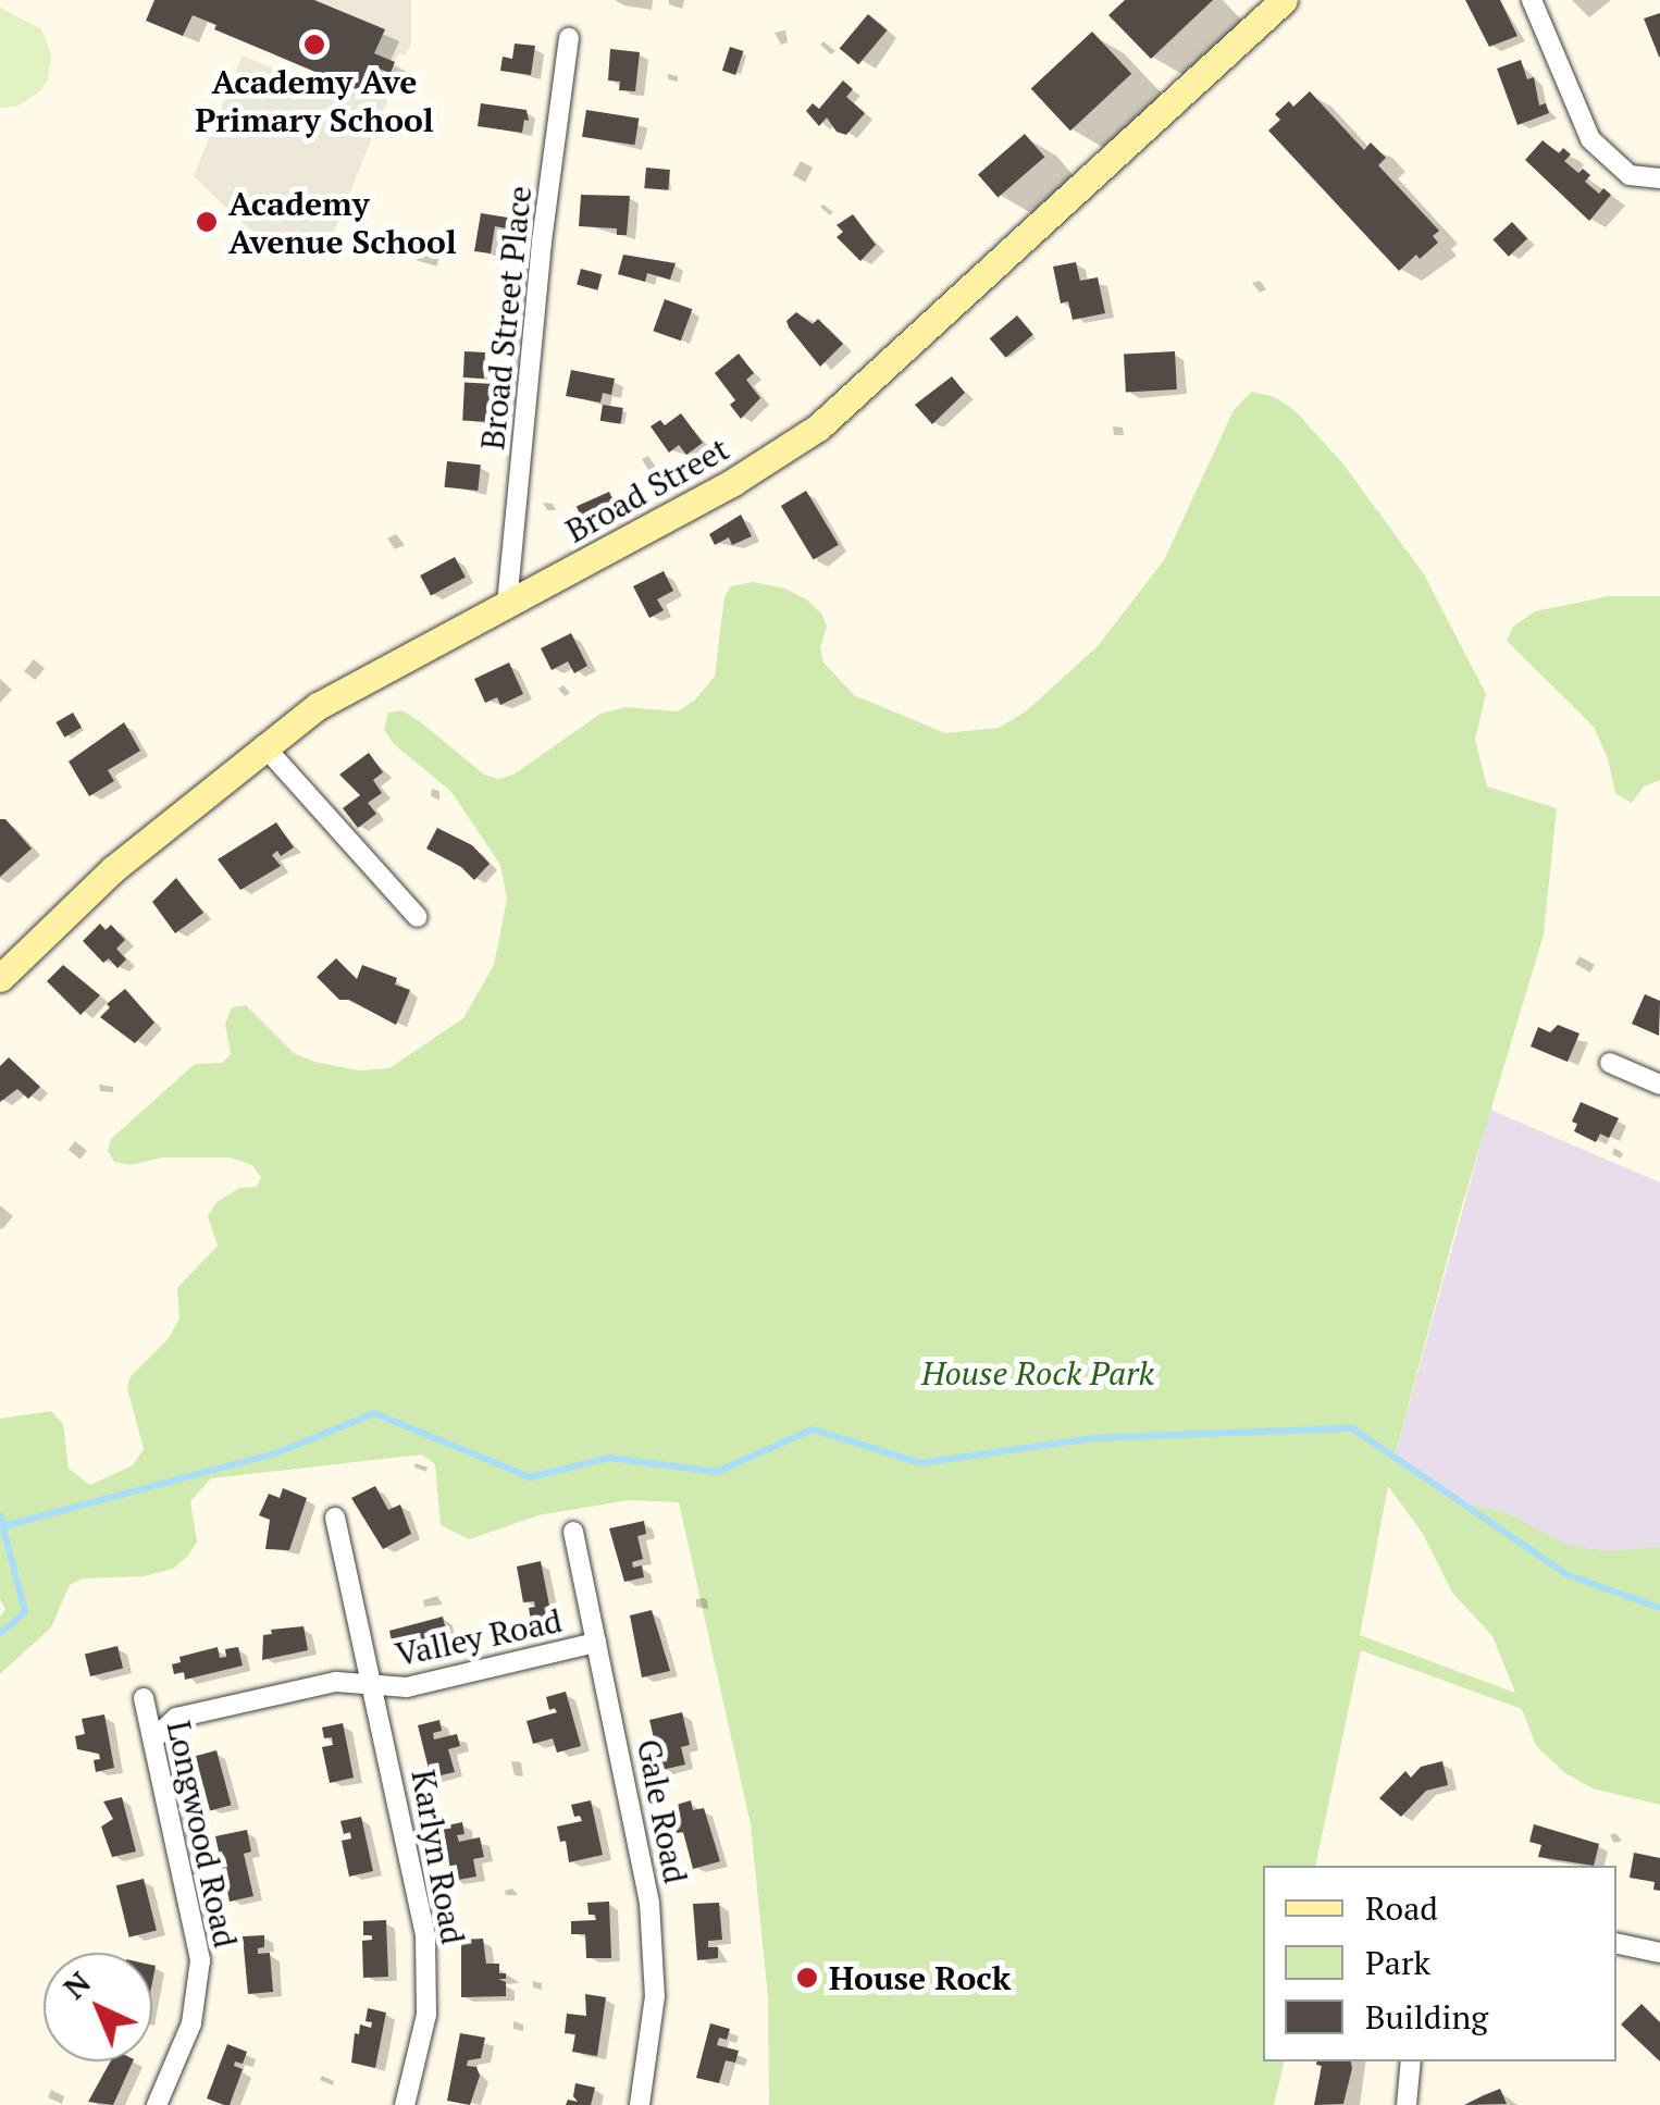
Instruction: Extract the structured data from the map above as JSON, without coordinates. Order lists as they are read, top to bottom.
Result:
{
  "streets": {
    "main road": ["Broad Street"],
    "street": [
      "Broad Street Place",
      "Valley Road",
      "Gale Road",
      "Longwood Road",
      "Karlyn Road"
    ]
  },
  "crossings": [
    ["Broad Street Place", "Broad Street"],
    ["Valley Road", "Gale Road"],
    ["Valley Road", "Longwood Road"],
    ["Valley Road", "Karlyn Road"]
  ],
  "parks": ["House Rock Park"],
  "places": ["Academy Ave Primary School", "Academy Avenue School", "House Rock"],
  "legend": ["Road", "Park", "Building"],
  "north": "top left"
}
